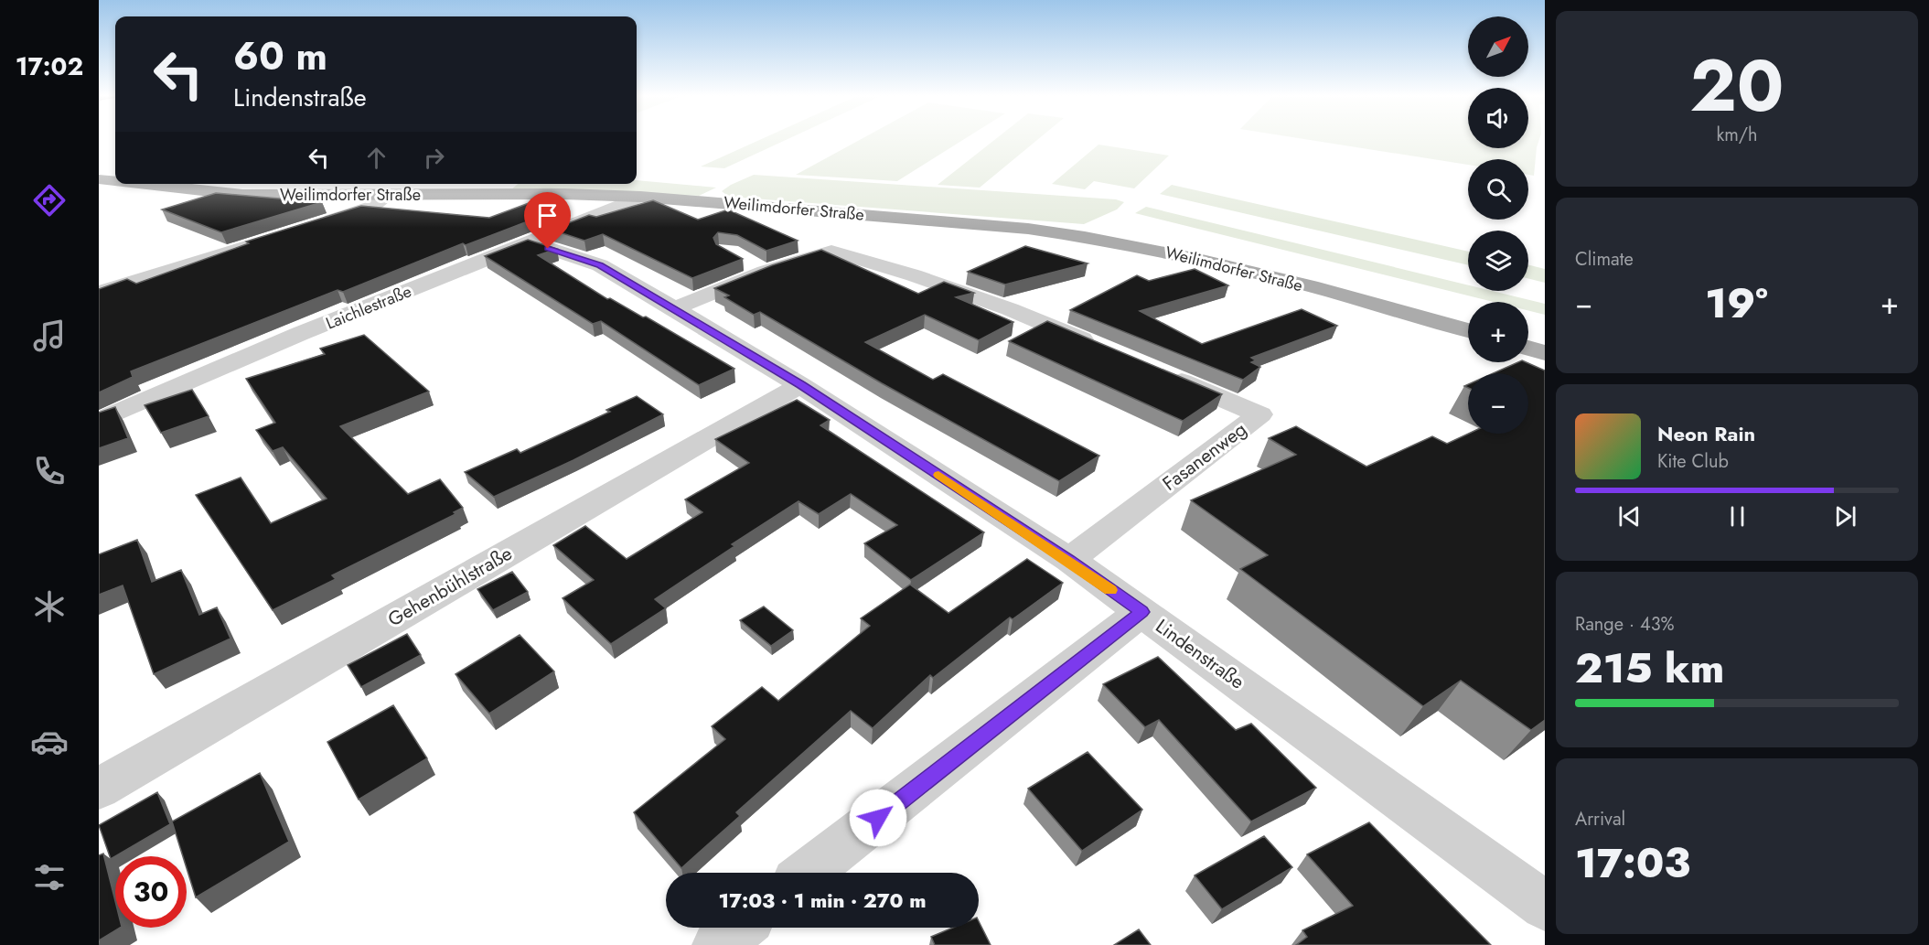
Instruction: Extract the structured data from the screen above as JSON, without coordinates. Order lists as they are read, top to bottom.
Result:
{
  "streets": {
    "main road": ["Weilimdorfer Straße"],
    "street": [
      "Laichlestraße",
      "Fasanenweg",
      "Gehenbühlstraße",
      "Lindenstraße"
    ]
  },
  "crossings": [
    ["Weilimdorfer Straße", "Laichlestraße"],
    ["Laichlestraße", "Lindenstraße"],
    ["Fasanenweg", "Lindenstraße"],
    ["Gehenbühlstraße", "Lindenstraße"]
  ],
  "north": "top right",
  "page": {
    "tabs": "17:02",
    "tile": [
      ["20", "km/h"],
      "Climate",
      ["Range · 43%", "215 km"],
      ["Arrival", "17:03"]
    ],
    "map_buttons": ["+", "−"],
    "turn": ["60 m", "Lindenstraße"],
    "heat": ["−", "19°", "+"],
    "song": ["Neon Rain", "Kite Club"],
    "limit": "30",
    "trip": "17:03 · 1 min · 270 m"
  }
}
